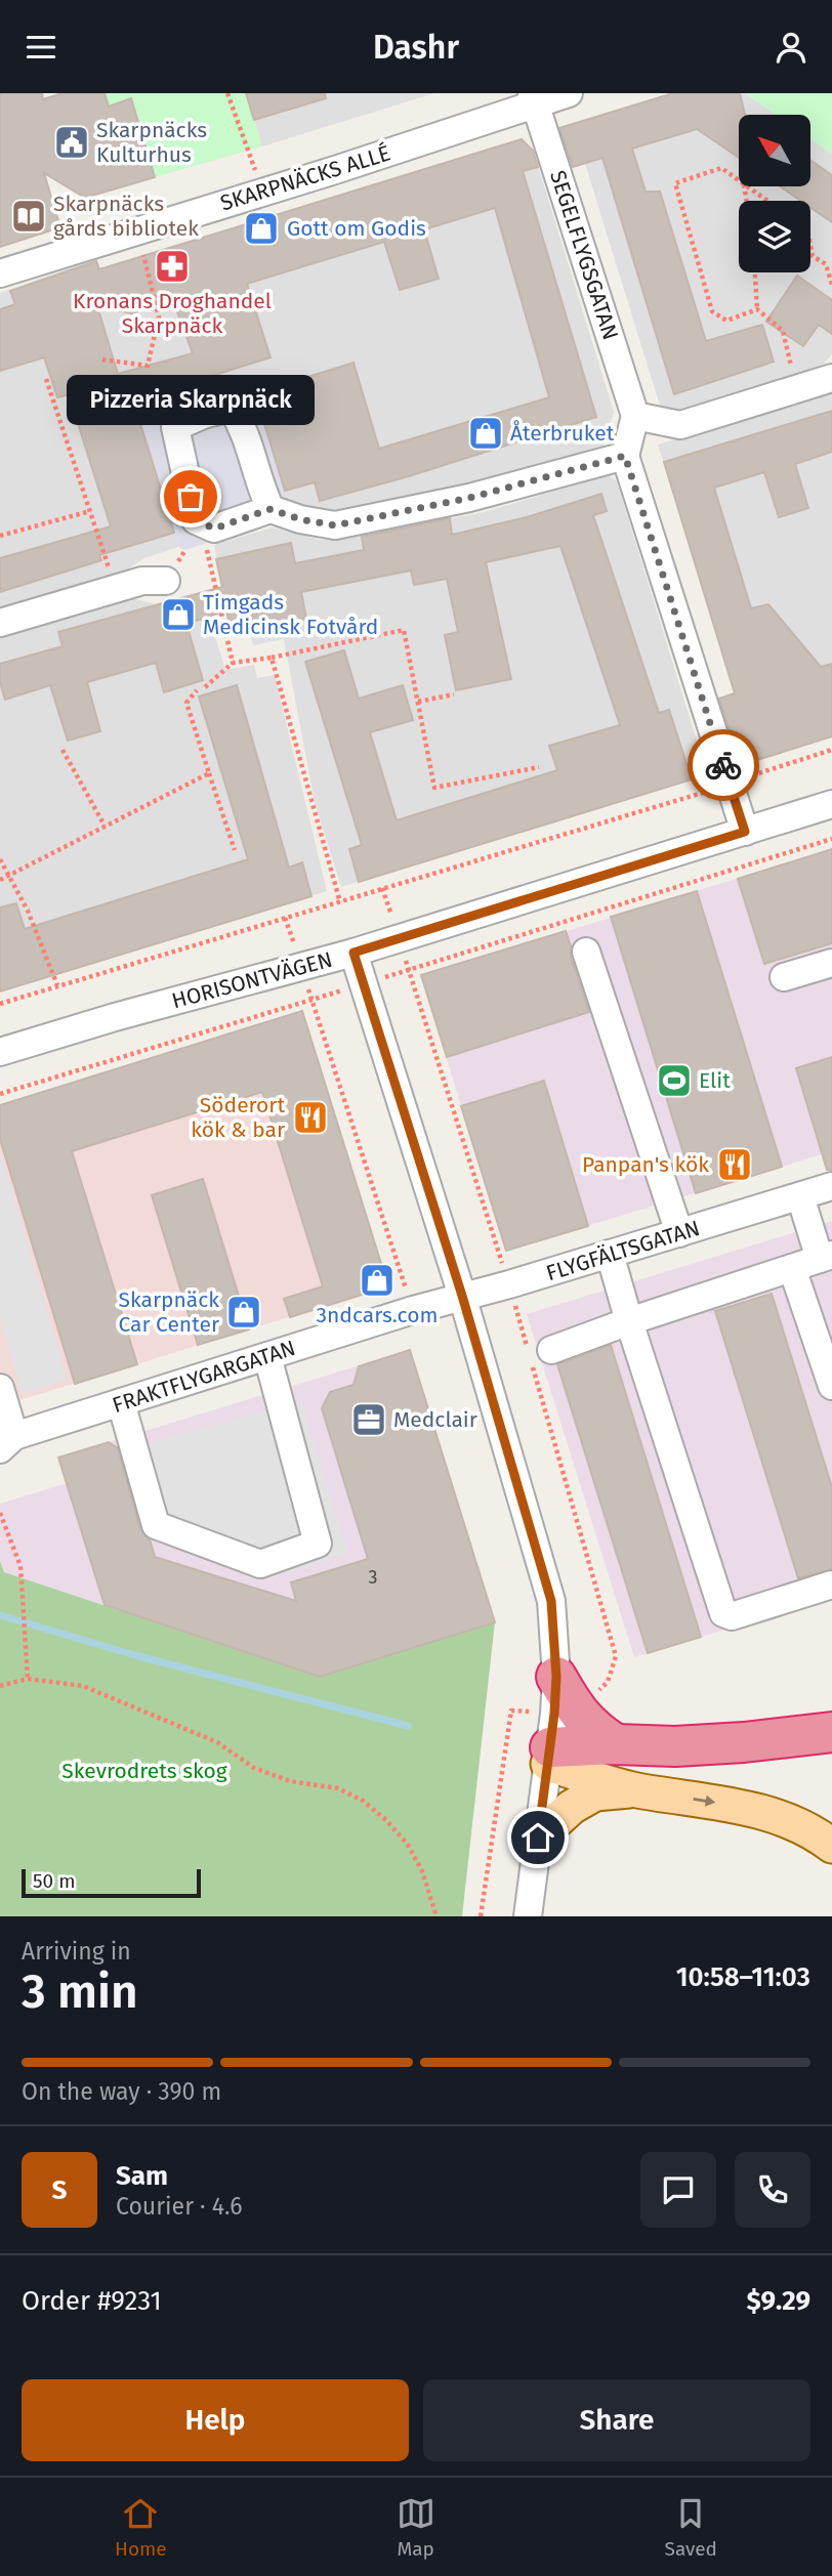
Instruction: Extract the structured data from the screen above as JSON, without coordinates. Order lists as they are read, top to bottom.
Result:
{
  "streets": {
    "street": [
      "SKARPNÄCKS ALLÉ",
      "SEGELFLYGSGATAN",
      "HORISONTVÄGEN",
      "FLYGFÄLTSGATAN",
      "FRAKTFLYGARGATAN"
    ]
  },
  "crossings": [
    ["SKARPNÄCKS ALLÉ", "SEGELFLYGSGATAN"],
    ["FLYGFÄLTSGATAN", "FRAKTFLYGARGATAN"]
  ],
  "parks": ["Skevrodrets skog"],
  "places": {
    "public building": ["Skarpnäcks Kulturhus"],
    "library": ["Skarpnäcks gårds bibliotek"],
    "shop": [
      "Gott om Godis",
      "Återbruket",
      "Timgads Medicinsk Fotvård",
      "3ndcars.com",
      "Skarpnäck Car Center"
    ],
    "pharmacy": ["Kronans Droghandel Skarpnäck"],
    "other": ["Pizzeria Skarpnäck"],
    "sports": ["Elit"],
    "restaurant": ["Söderort kök & bar", "Panpan's kök"],
    "office": ["Medclair"]
  },
  "house_numbers": ["3"],
  "scale_bar": "50 m",
  "north": "top left",
  "page": {
    "header": "Dashr",
    "bubble": "Pizzeria Skarpnäck",
    "scale": "50 m",
    "heading": ["3 min", "Arriving in", "10:58–11:03"],
    "panel": [
      "Sam",
      "Courier · 4.6",
      "Order #9231",
      "$9.29"
    ],
    "bar": "On the way · 390 m",
    "round": "S",
    "buttons": ["Help", "Share"],
    "tabs": ["Home", "Map", "Saved"]
  }
}
